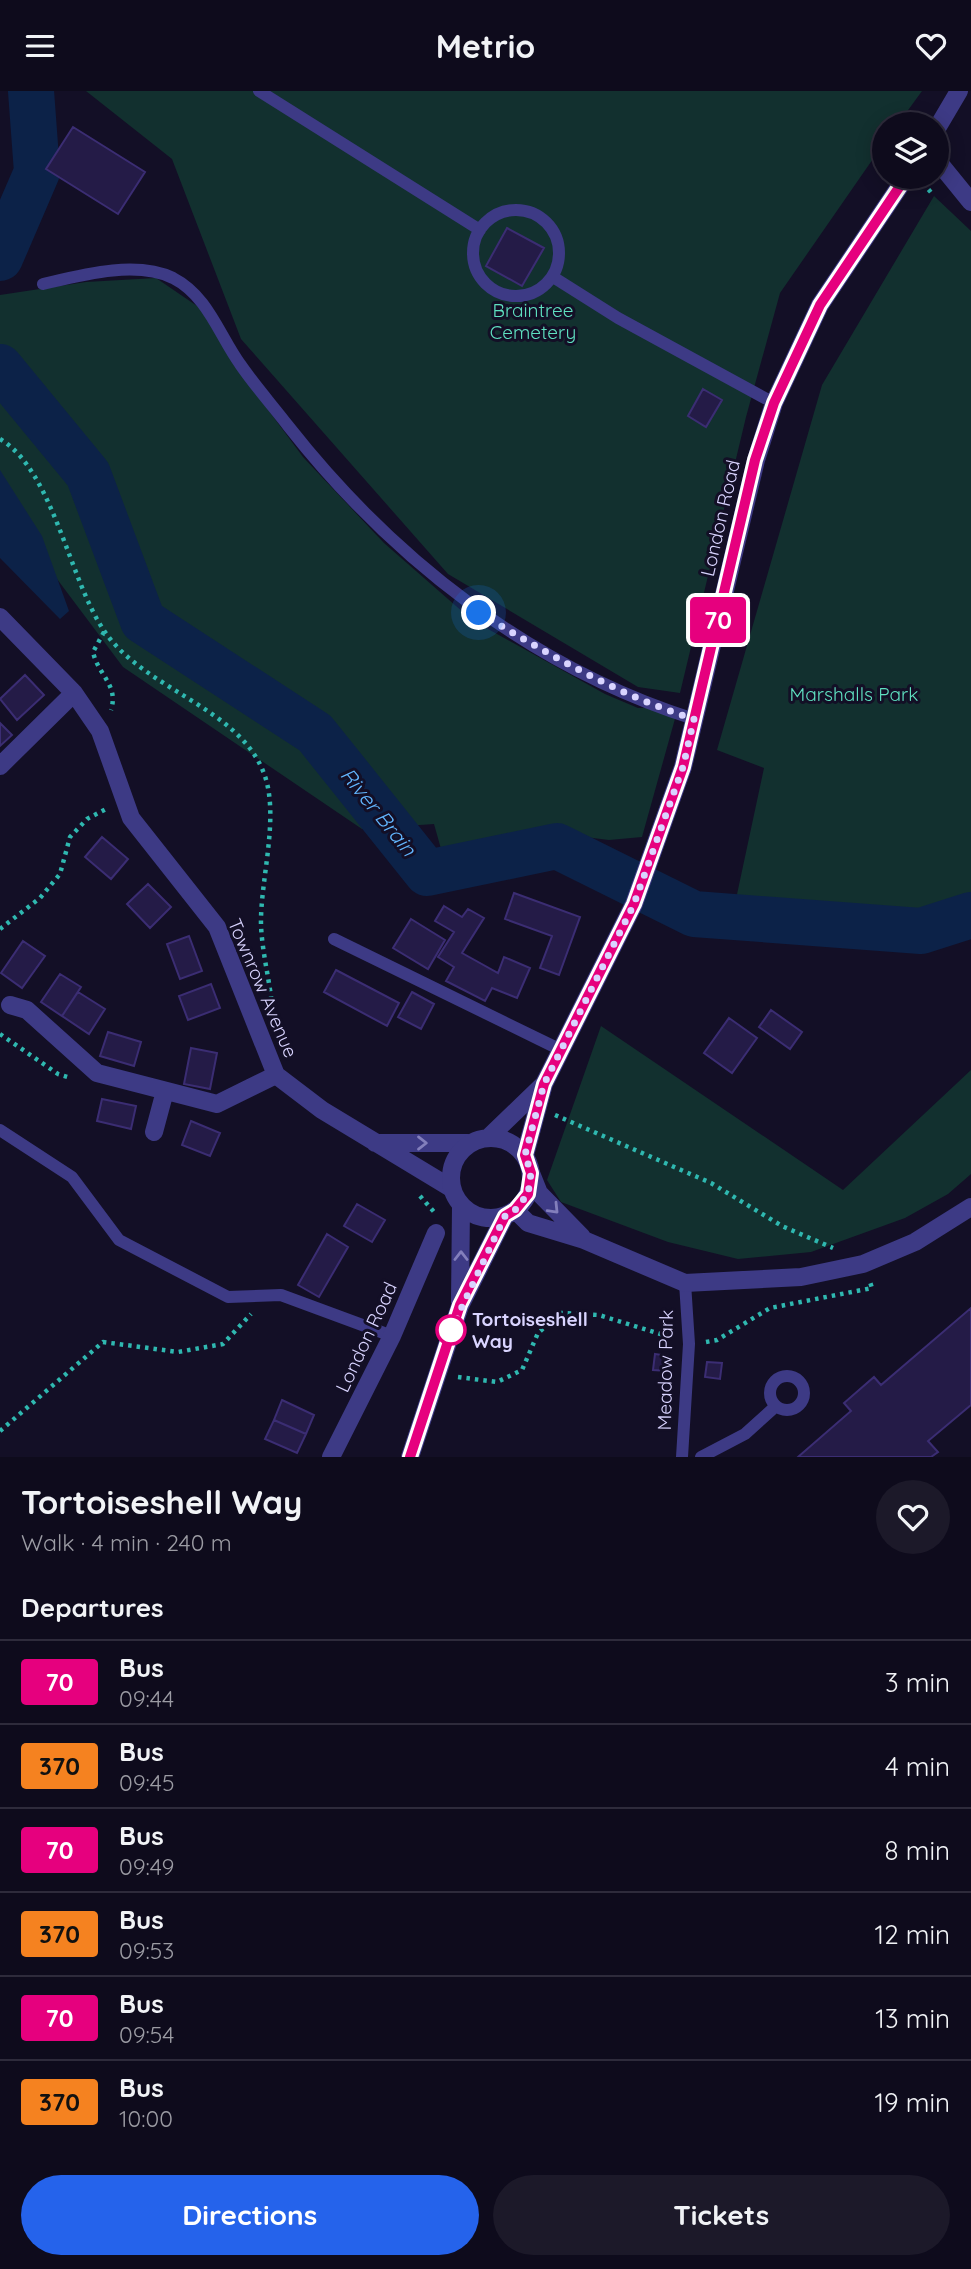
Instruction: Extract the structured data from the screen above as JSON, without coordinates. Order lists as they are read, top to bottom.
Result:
{
  "streets": {
    "street": ["London Road", "Townrow Avenue"],
    "lane": ["Meadow Park"]
  },
  "crossings": [
    ["London Road", "Townrow Avenue"]
  ],
  "water": ["River Brain"],
  "parks": ["Braintree Cemetery", "Marshalls Park"],
  "places": ["Tortoiseshell Way"],
  "lines": ["bus line 70"],
  "page": {
    "header": "Metrio",
    "on_map": "70",
    "heading": [
      ["Tortoiseshell Way", "Walk · 4 min · 240 m"],
      "Departures"
    ],
    "list": [
      {
        "mark": "70",
        "name": "Bus",
        "note": "09:44",
        "value": "3 min"
      },
      {
        "mark": "370",
        "name": "Bus",
        "note": "09:45",
        "value": "4 min"
      },
      {
        "mark": "70",
        "name": "Bus",
        "note": "09:49",
        "value": "8 min"
      },
      {
        "mark": "370",
        "name": "Bus",
        "note": "09:53",
        "value": "12 min"
      },
      {
        "mark": "70",
        "name": "Bus",
        "note": "09:54",
        "value": "13 min"
      },
      {
        "mark": "370",
        "name": "Bus",
        "note": "10:00",
        "value": "19 min"
      }
    ],
    "buttons": ["Directions", "Tickets"]
  }
}
